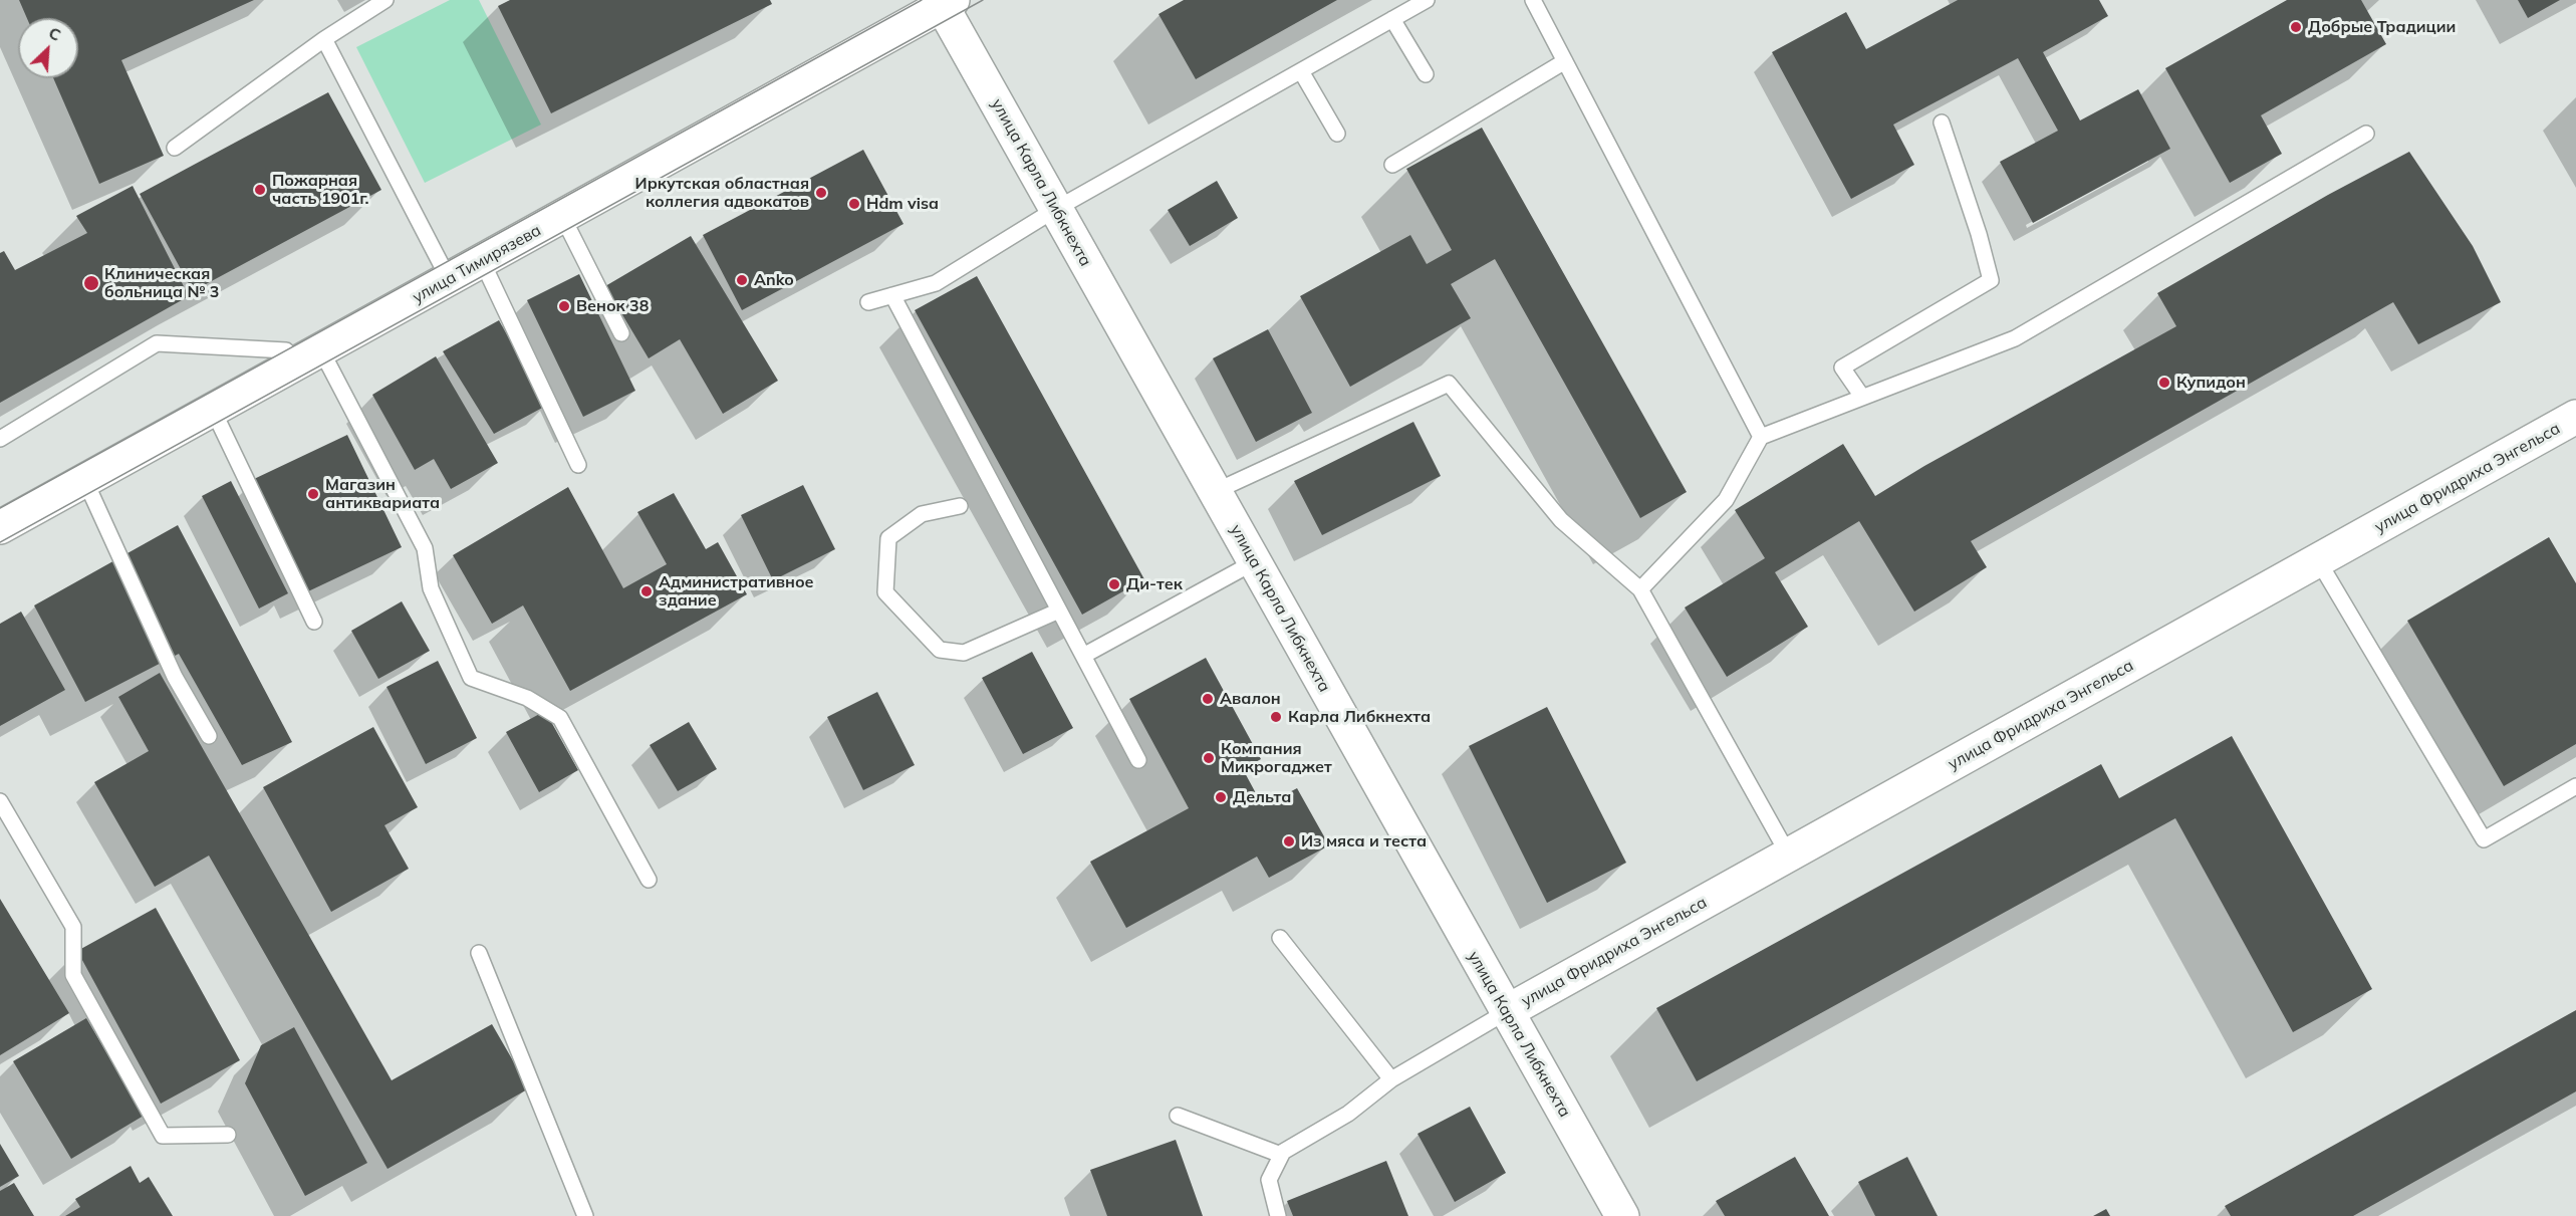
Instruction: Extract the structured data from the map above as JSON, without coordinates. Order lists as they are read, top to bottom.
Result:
{
  "streets": {
    "street": ["улица Карла Либкнехта", "улица Тимирязева", "улица Фридриха Энгельса"]
  },
  "crossings": [
    ["улица Карла Либкнехта", "улица Тимирязева"],
    ["улица Карла Либкнехта", "улица Фридриха Энгельса"]
  ],
  "places": [
    "Добрые Традиции",
    "Пожарная часть 1901г.",
    "Иркутская областная коллегия адвокатов",
    "Hdm visa",
    "Anko",
    "Клиническая больница № 3",
    "Венок 38",
    "Купидон",
    "Магазин антиквариата",
    "Ди-тек",
    "Административное здание",
    "Авалон",
    "Карла Либкнехта",
    "Компания Микрогаджет",
    "Дельта",
    "Из мяса и теста"
  ],
  "north": "top right"
}
